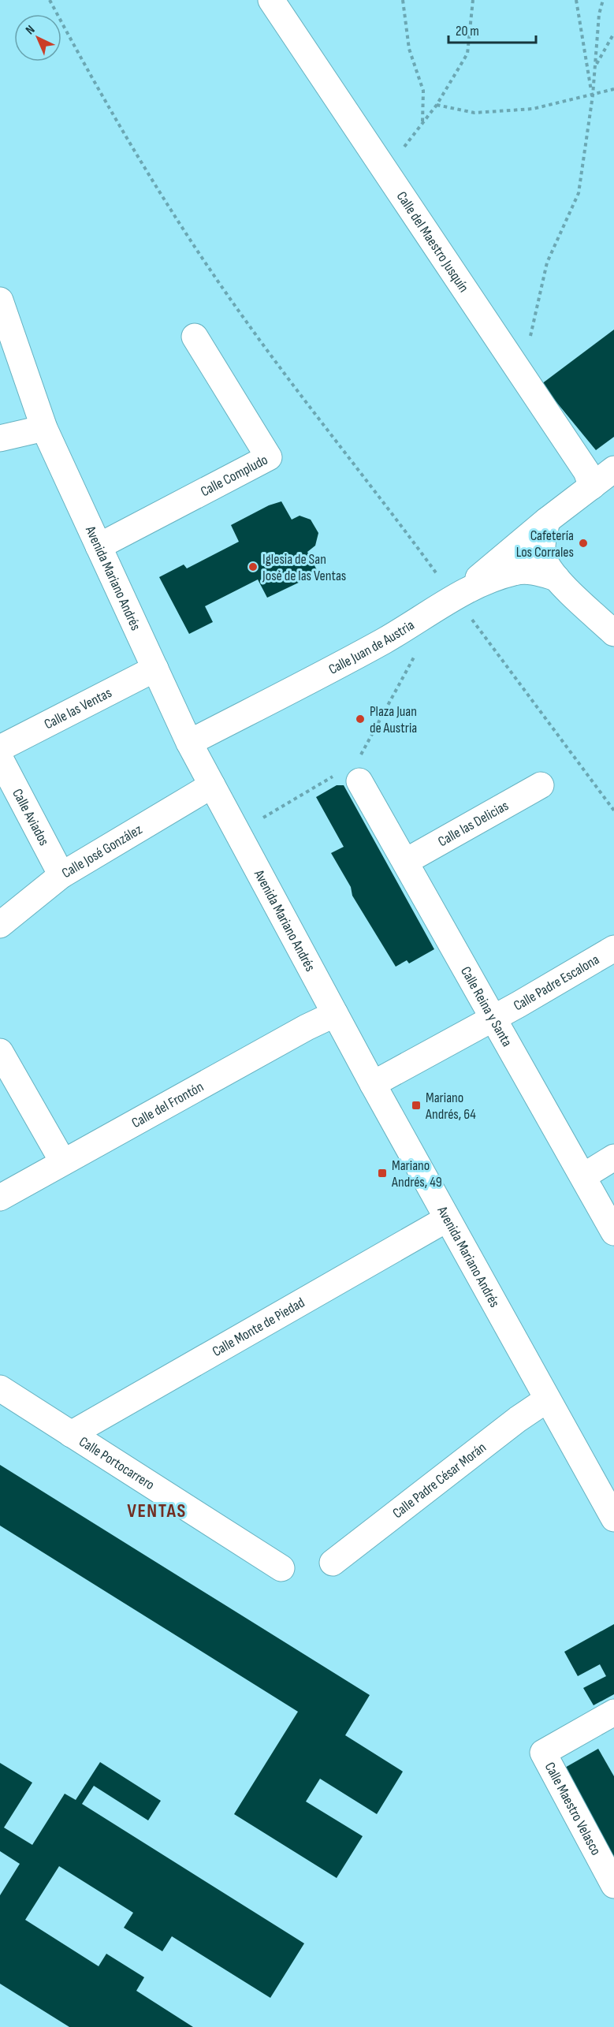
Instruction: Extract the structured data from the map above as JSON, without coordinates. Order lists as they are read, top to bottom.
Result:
{
  "streets": {
    "street": [
      "Calle del Maestro Jusquín",
      "Calle Compludo",
      "Avenida Mariano Andrés",
      "Calle Juan de Austria",
      "Calle las Ventas",
      "Calle Aviados",
      "Calle las Delicias",
      "Calle José González",
      "Calle Padre Escalona",
      "Calle Reina y Santa",
      "Calle del Frontón",
      "Calle Monte de Piedad",
      "Calle Portocarrero",
      "Calle Padre César Morán",
      "Calle Maestro Velasco"
    ]
  },
  "crossings": [
    ["Calle Compludo", "Avenida Mariano Andrés"],
    ["Avenida Mariano Andrés", "Calle Juan de Austria"],
    ["Avenida Mariano Andrés", "Calle las Ventas"],
    ["Avenida Mariano Andrés", "Calle José González"],
    ["Avenida Mariano Andrés", "Calle Padre Escalona"],
    ["Avenida Mariano Andrés", "Calle del Frontón"],
    ["Avenida Mariano Andrés", "Calle Monte de Piedad"],
    ["Avenida Mariano Andrés", "Calle Padre César Morán"],
    ["Calle Aviados", "Calle José González"],
    ["Calle las Delicias", "Calle Reina y Santa"],
    ["Calle Padre Escalona", "Calle Reina y Santa"],
    ["Calle Monte de Piedad", "Calle Portocarrero"]
  ],
  "districts": ["VENTAS"],
  "places": {
    "other": ["Cafetería Los Corrales", "Iglesia de San José de las Ventas", "Plaza Juan de Austria"],
    "transit": ["Mariano Andrés, 64", "Mariano Andrés, 49"]
  },
  "scale_bar": "20 m",
  "north": "top left"
}
